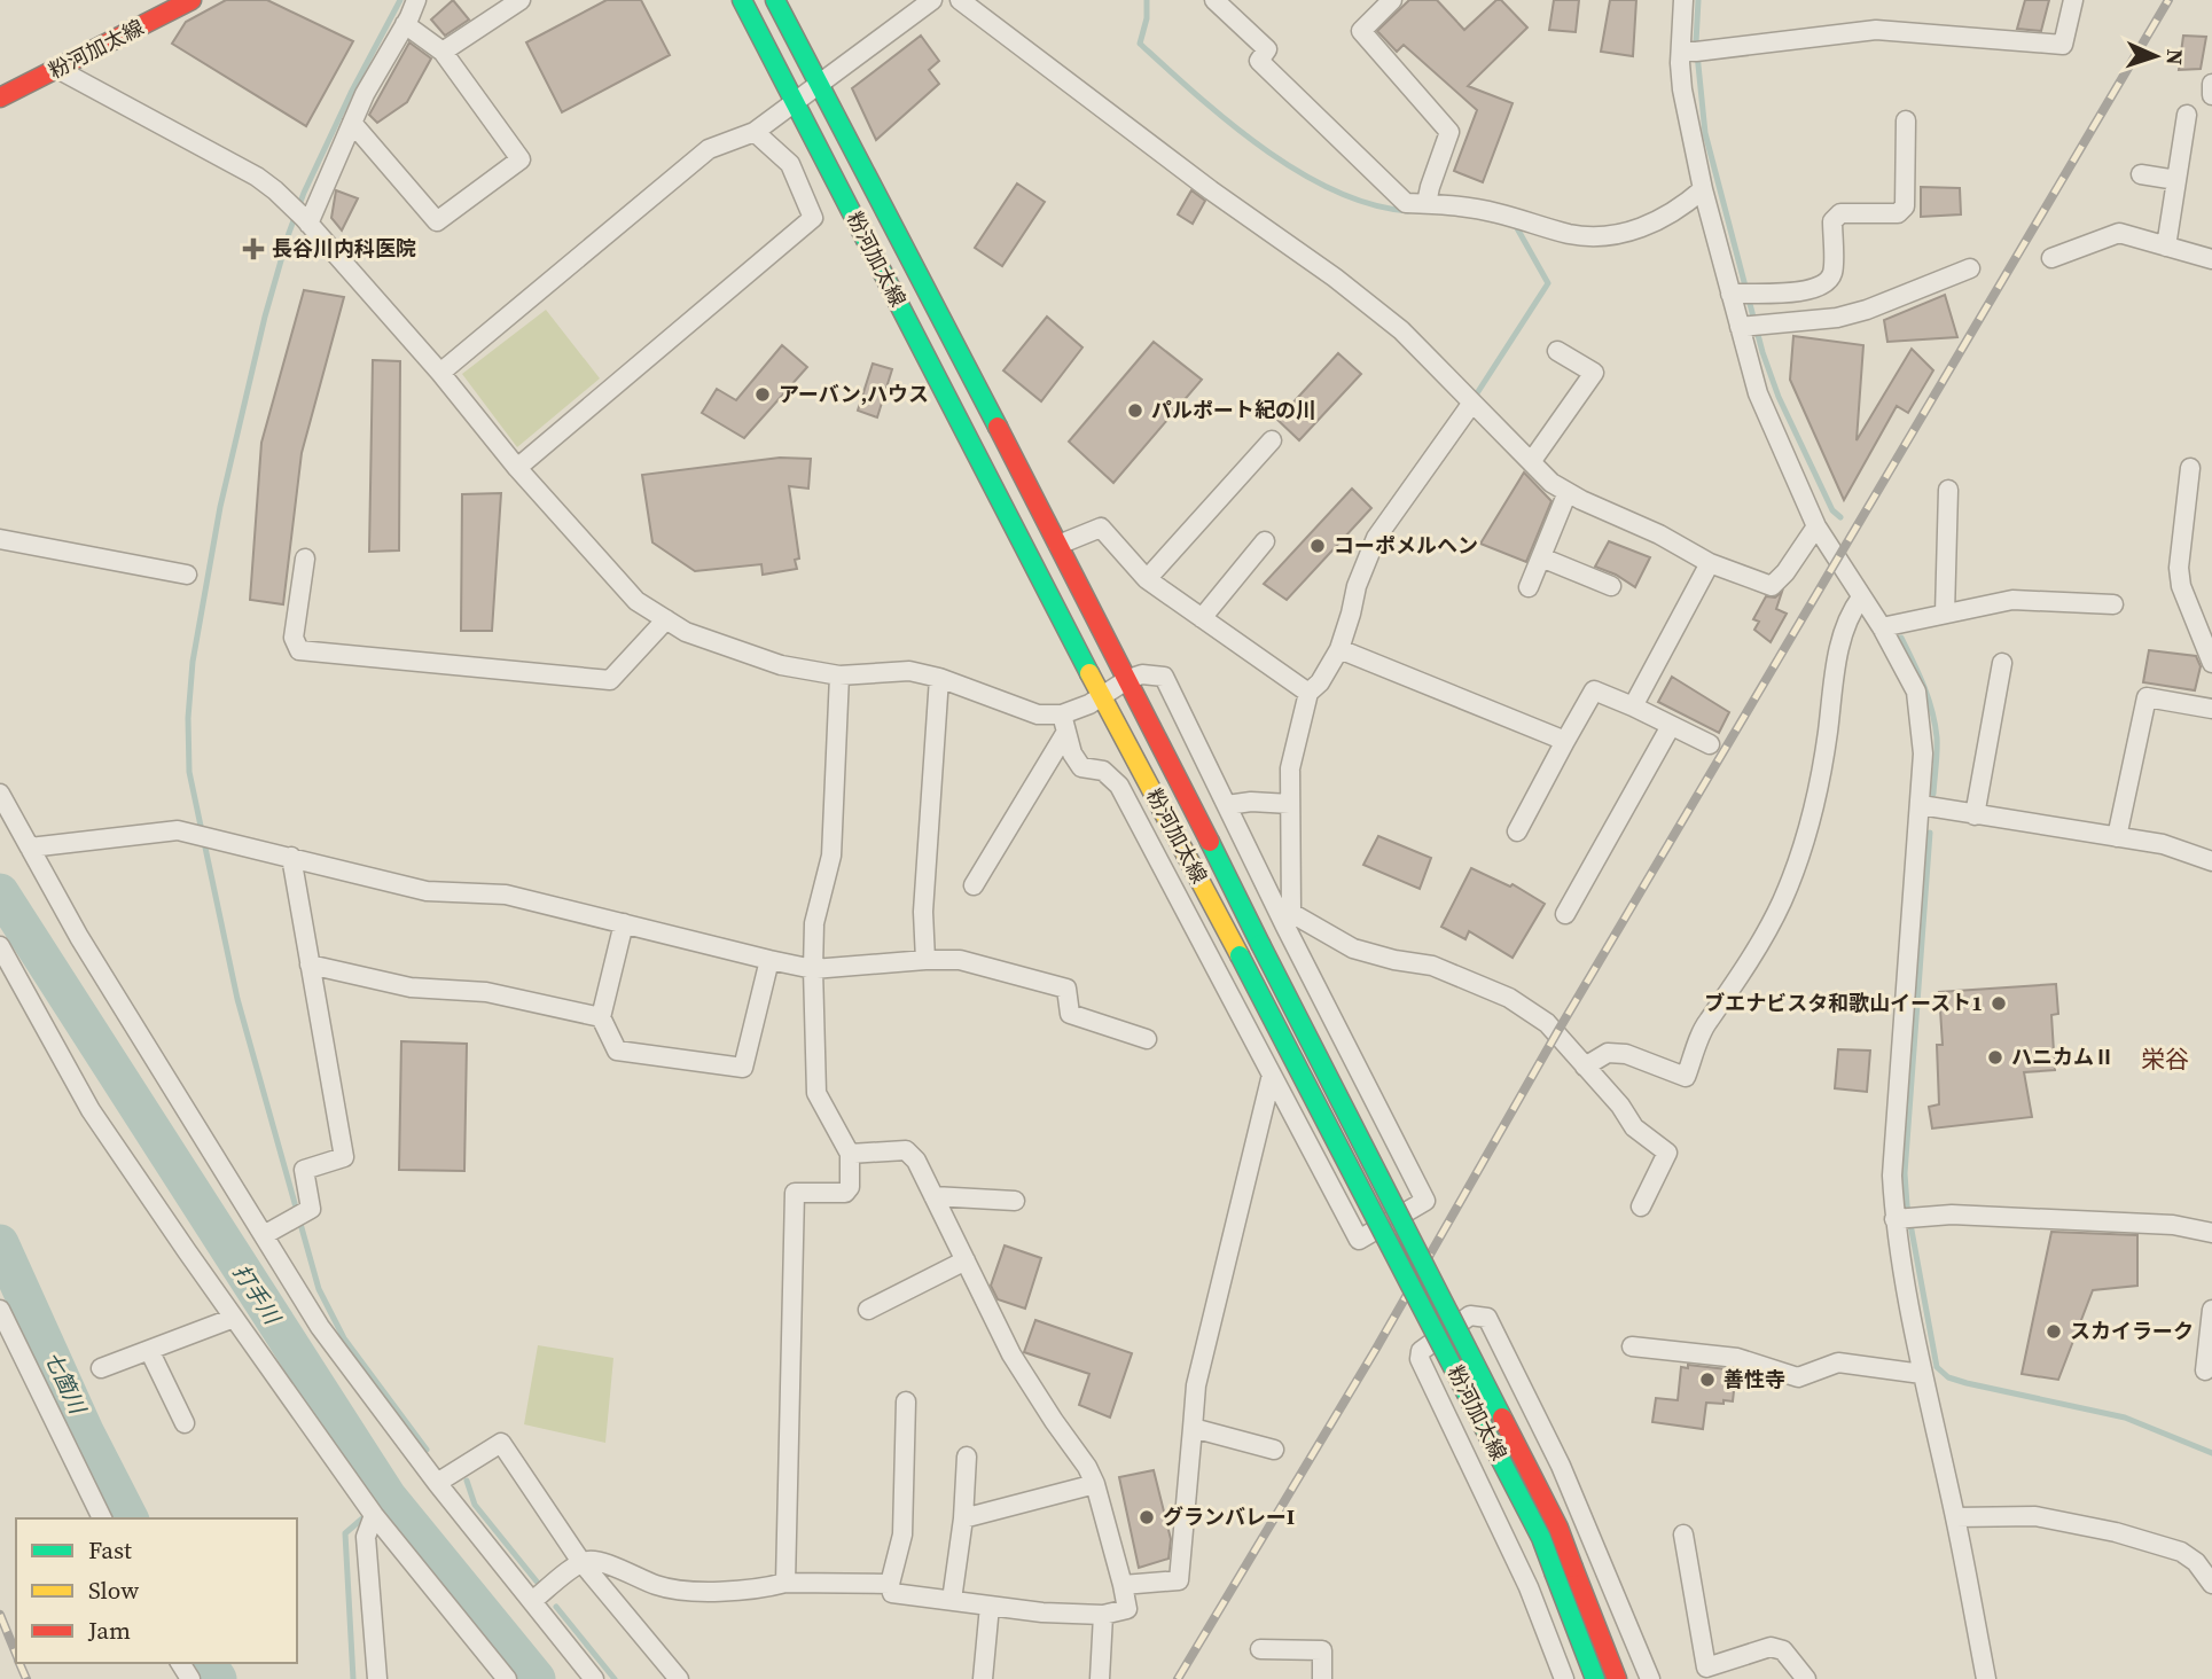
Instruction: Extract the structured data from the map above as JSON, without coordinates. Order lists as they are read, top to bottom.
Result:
{
  "streets": {
    "main road": ["粉河加太線"]
  },
  "districts": ["栄谷"],
  "water": ["打手川", "七箇川"],
  "places": {
    "health": ["長谷川内科医院"],
    "other": [
      "アーバン,ハウス",
      "パルポート紀の川",
      "コーポメルヘン",
      "ブエナビスタ和歌山イースト1",
      "ハニカムⅡ",
      "スカイラーク",
      "善性寺",
      "グランバレーI"
    ]
  },
  "legend": ["Fast", "Slow", "Jam"],
  "north": "right"
}
